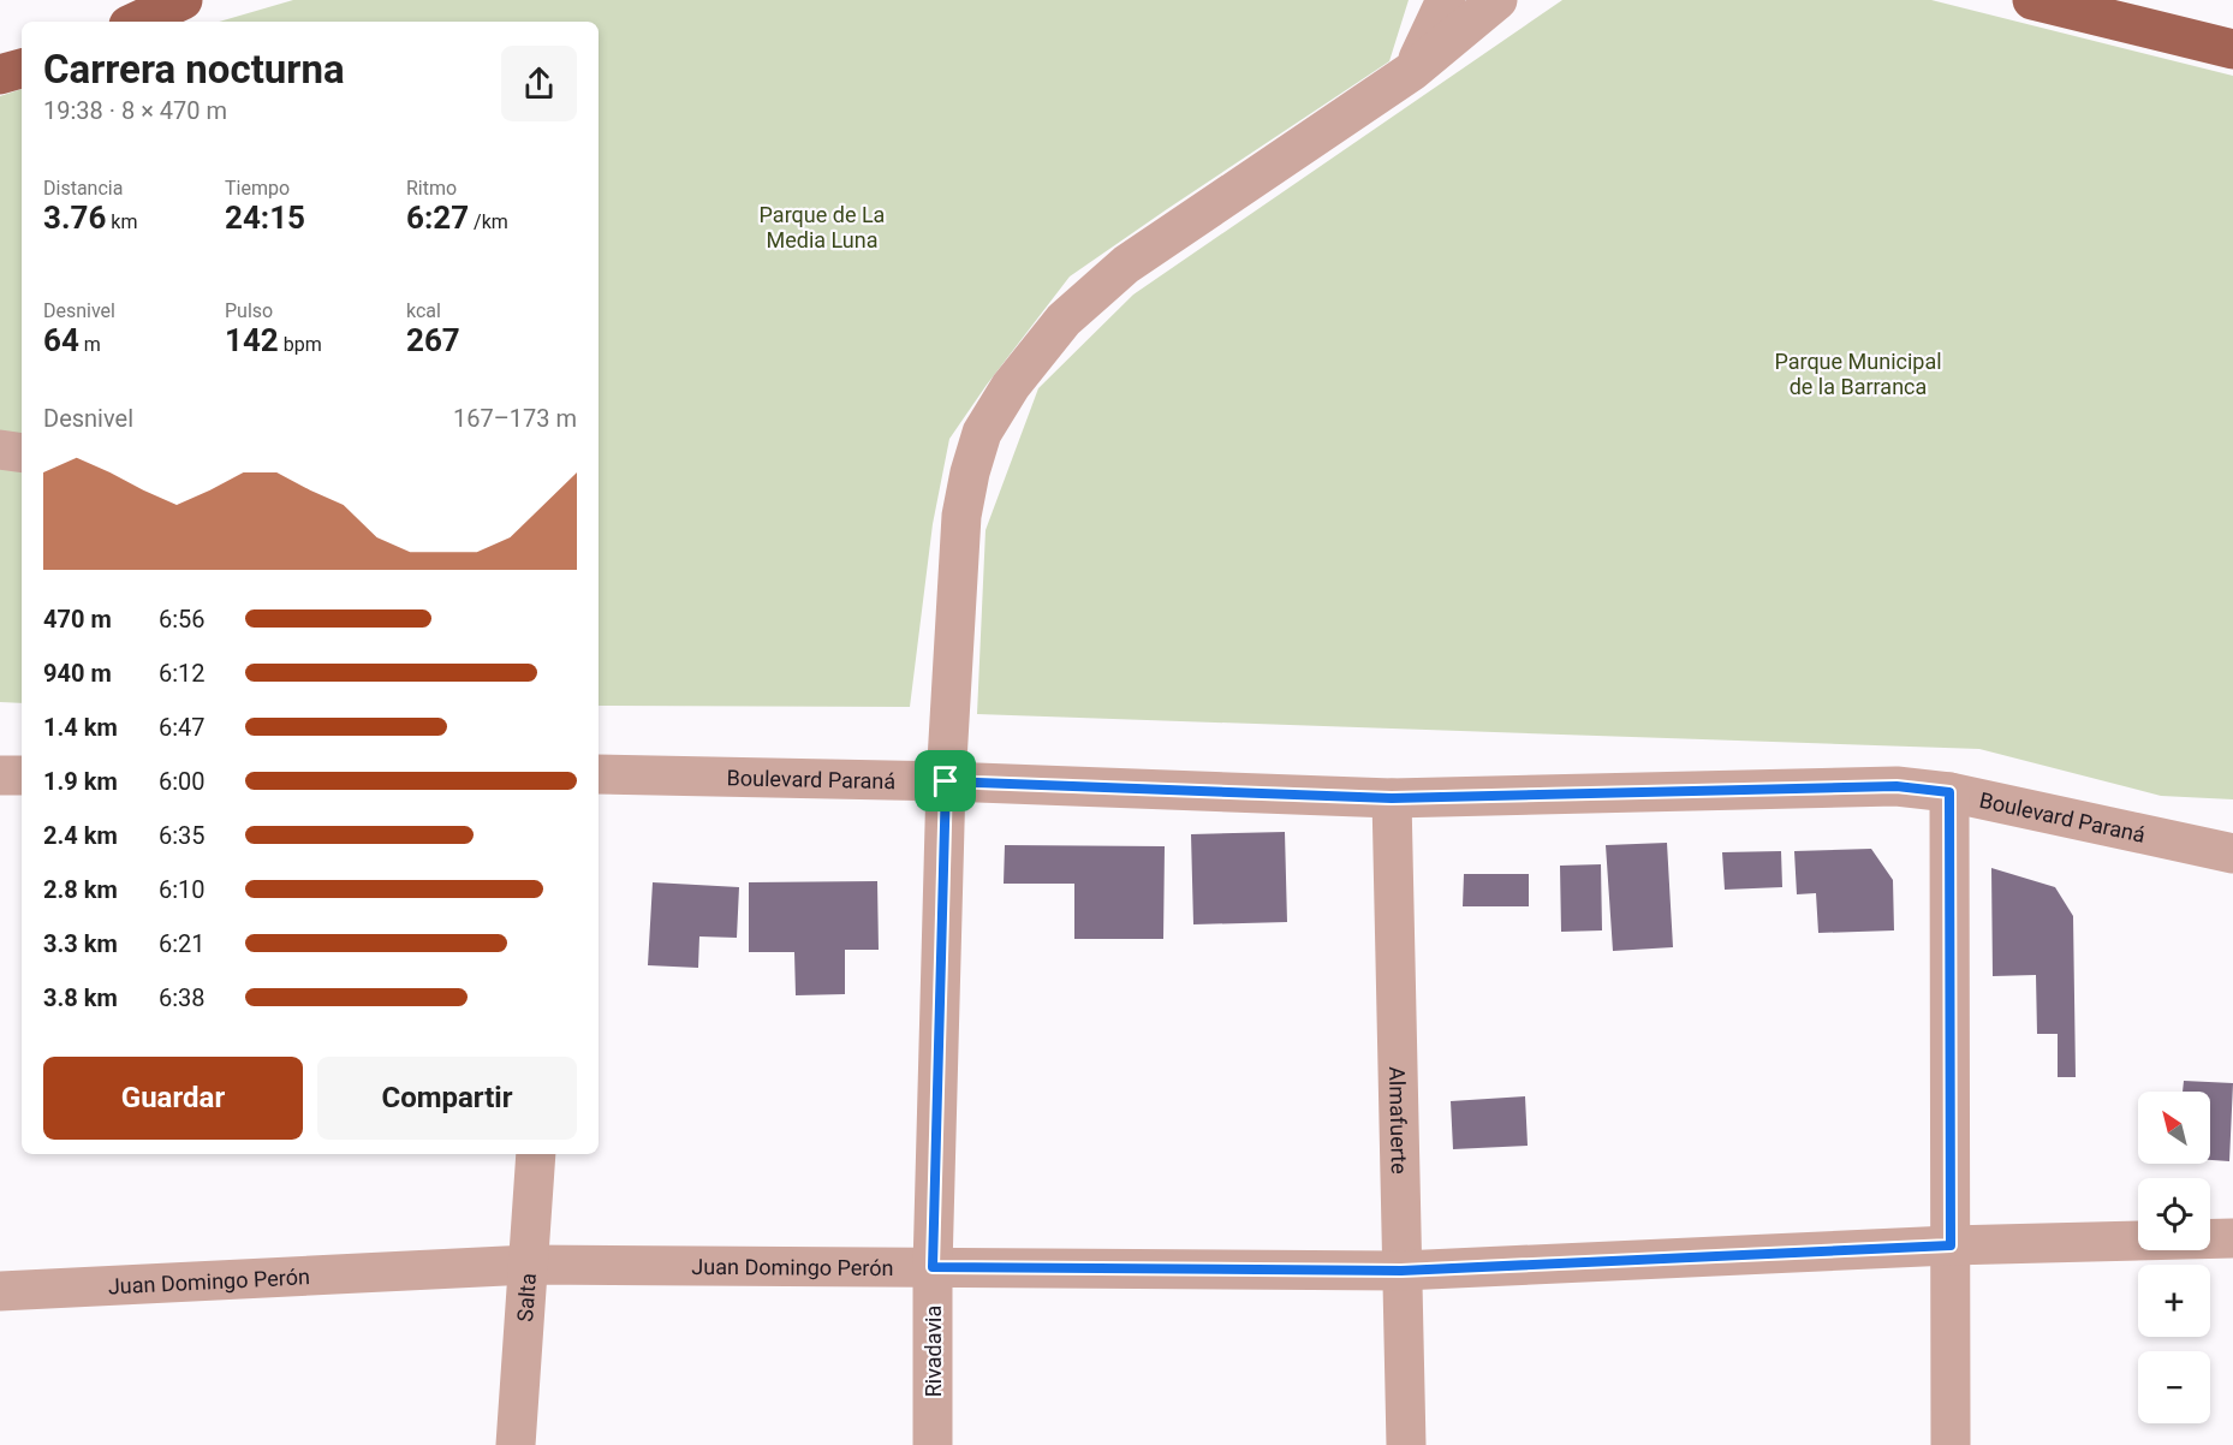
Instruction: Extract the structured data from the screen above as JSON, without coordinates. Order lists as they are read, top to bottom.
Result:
{
  "streets": {
    "street": [
      "Boulevard Paraná",
      "Almafuerte",
      "Juan Domingo Perón",
      "Salta",
      "Rivadavia"
    ]
  },
  "crossings": [
    ["Boulevard Paraná", "Almafuerte"],
    ["Boulevard Paraná", "Rivadavia"],
    ["Almafuerte", "Juan Domingo Perón"],
    ["Juan Domingo Perón", "Salta"],
    ["Juan Domingo Perón", "Rivadavia"]
  ],
  "parks": ["Parque de La Media Luna", "Parque Municipal de la Barranca"],
  "north": "top left",
  "page": {
    "heading": ["Carrera nocturna", "19:38 · 8 × 470 m"],
    "stats": [
      ["Distancia", "3.76 km"],
      ["Tiempo", "24:15"],
      ["Ritmo", "6:27 /km"],
      ["Desnivel", "64 m"],
      ["Pulso", "142 bpm"],
      ["kcal", "267"]
    ],
    "chart": ["Desnivel", "167–173 m"],
    "list": [
      {
        "name": "470 m",
        "note": "6:56"
      },
      {
        "name": "940 m",
        "note": "6:12"
      },
      {
        "name": "1.4 km",
        "note": "6:47"
      },
      {
        "name": "1.9 km",
        "note": "6:00"
      },
      {
        "name": "2.4 km",
        "note": "6:35"
      },
      {
        "name": "2.8 km",
        "note": "6:10"
      },
      {
        "name": "3.3 km",
        "note": "6:21"
      },
      {
        "name": "3.8 km",
        "note": "6:38"
      }
    ],
    "buttons": ["Guardar", "Compartir"],
    "map_buttons": ["+", "−"]
  }
}
